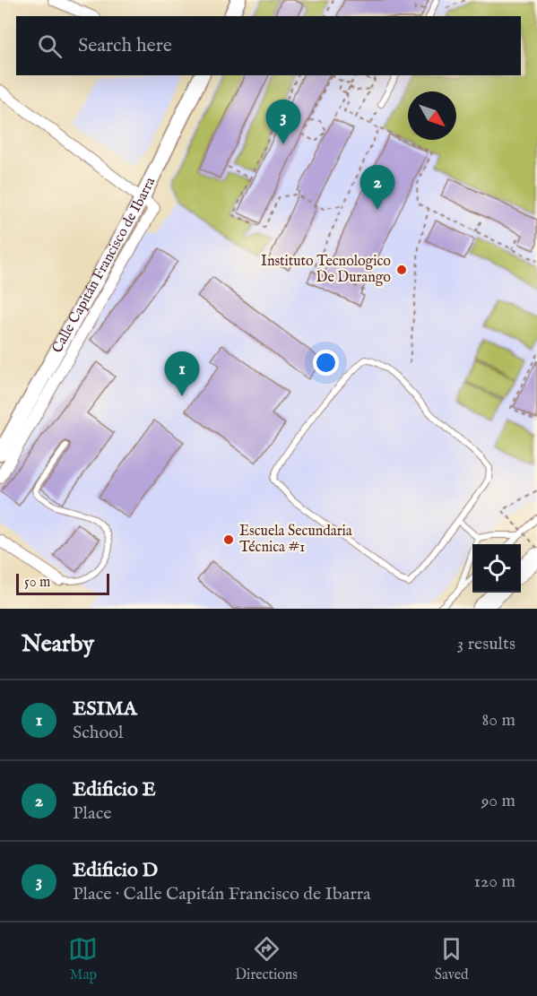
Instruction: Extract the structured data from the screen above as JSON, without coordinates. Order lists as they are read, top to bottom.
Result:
{
  "streets": {
    "street": ["Calle Capitán Francisco de Ibarra"]
  },
  "places": ["Instituto Tecnologico De Durango", "Escuela Secundaria Técnica #1"],
  "scale_bar": "50 m",
  "north": "bottom right",
  "page": {
    "search": "Search here",
    "pins": ["3", "2", "1"],
    "scale": "50 m",
    "heading": ["Nearby", "3 results"],
    "list": [
      {
        "mark": "1",
        "name": "ESIMA",
        "note": "School",
        "value": "80 m"
      },
      {
        "mark": "2",
        "name": "Edificio E",
        "note": "Place",
        "value": "90 m"
      },
      {
        "mark": "3",
        "name": "Edificio D",
        "note": "Place · Calle Capitán Francisco de Ibarra",
        "value": "120 m"
      }
    ],
    "nav": ["Map", "Directions", "Saved"]
  }
}
